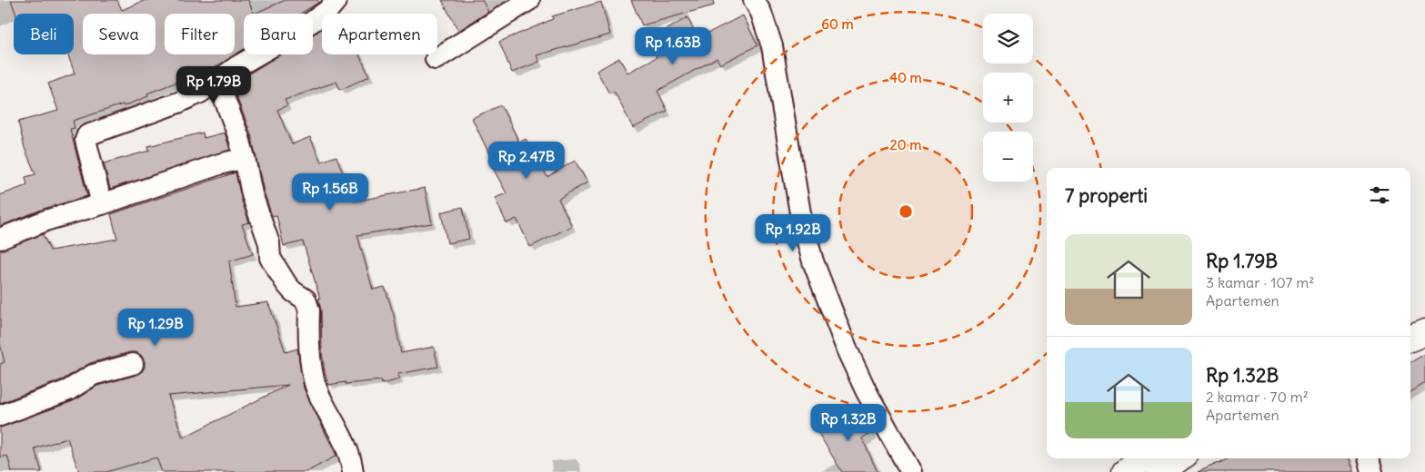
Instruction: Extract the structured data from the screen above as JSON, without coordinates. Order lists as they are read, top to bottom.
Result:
{
  "page": {
    "map_buttons": ["+", "−"],
    "chip": [
      "Beli",
      "Sewa",
      "Filter",
      "Baru",
      "Apartemen"
    ],
    "price": [
      "Rp 1.63B",
      "Rp 1.79B",
      "Rp 2.47B",
      "Rp 1.56B",
      "Rp 1.92B",
      "Rp 1.29B",
      "Rp 1.32B"
    ],
    "heading": "7 properti",
    "list": [
      {
        "name": "Rp 1.79B",
        "note": "3 kamar · 107 m² · Apartemen"
      },
      {
        "name": "Rp 1.32B",
        "note": "2 kamar · 70 m² · Apartemen"
      }
    ]
  },
  "rings": ["60 m", "40 m", "20 m"]
}
